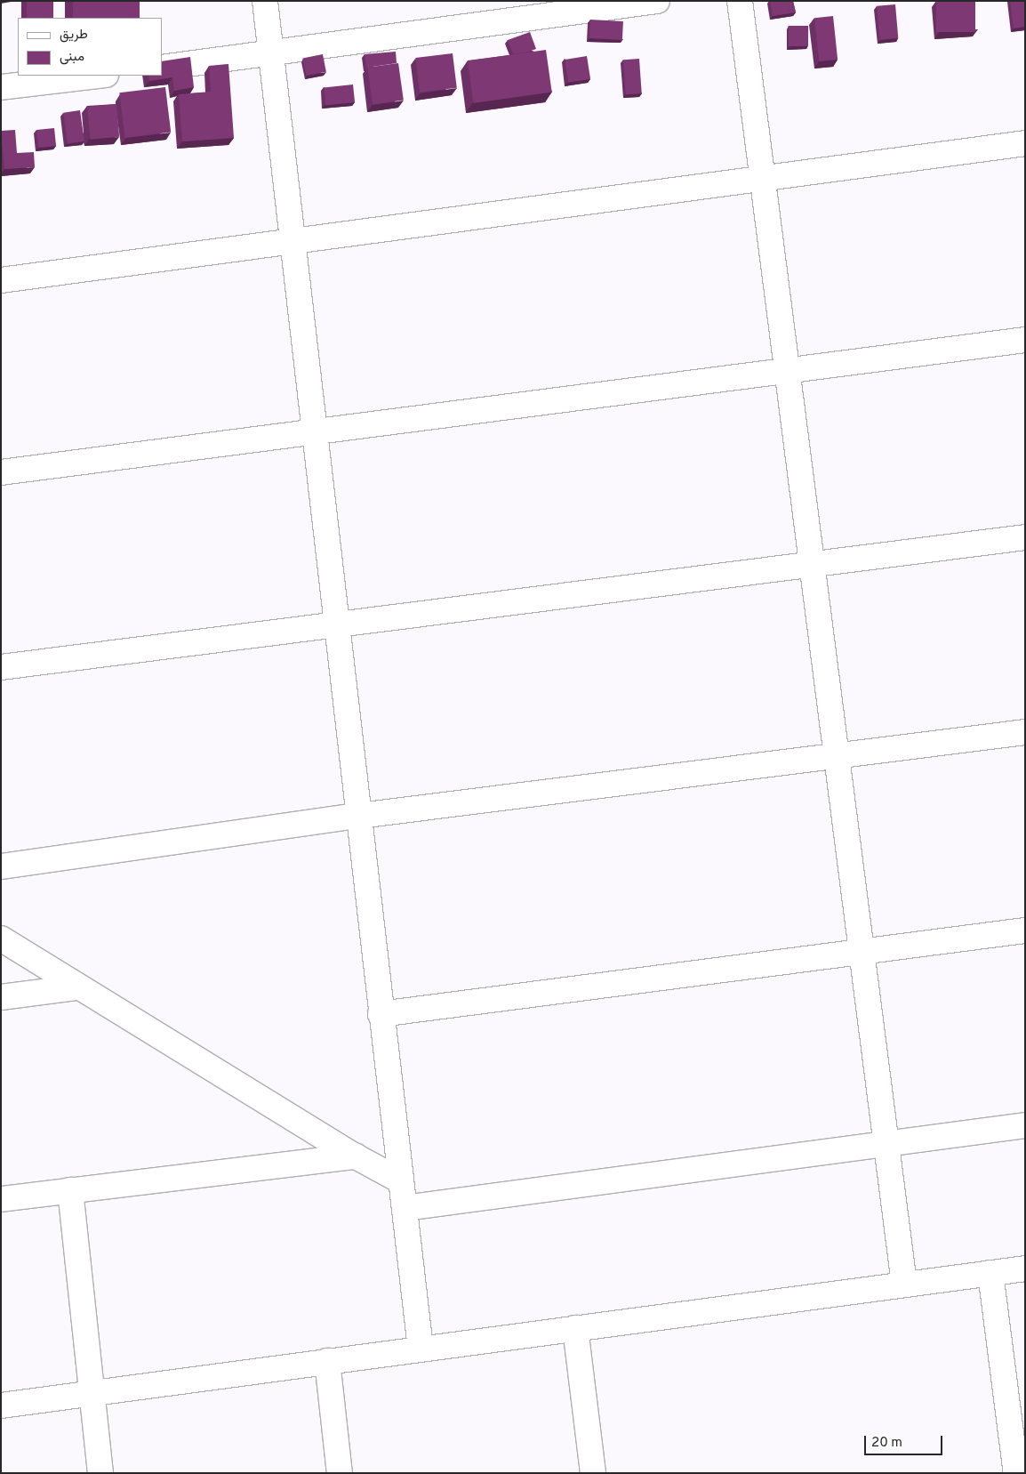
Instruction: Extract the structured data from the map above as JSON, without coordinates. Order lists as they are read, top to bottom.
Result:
{
  "legend": ["طريق", "مبنى"],
  "scale_bar": "20 m"
}
